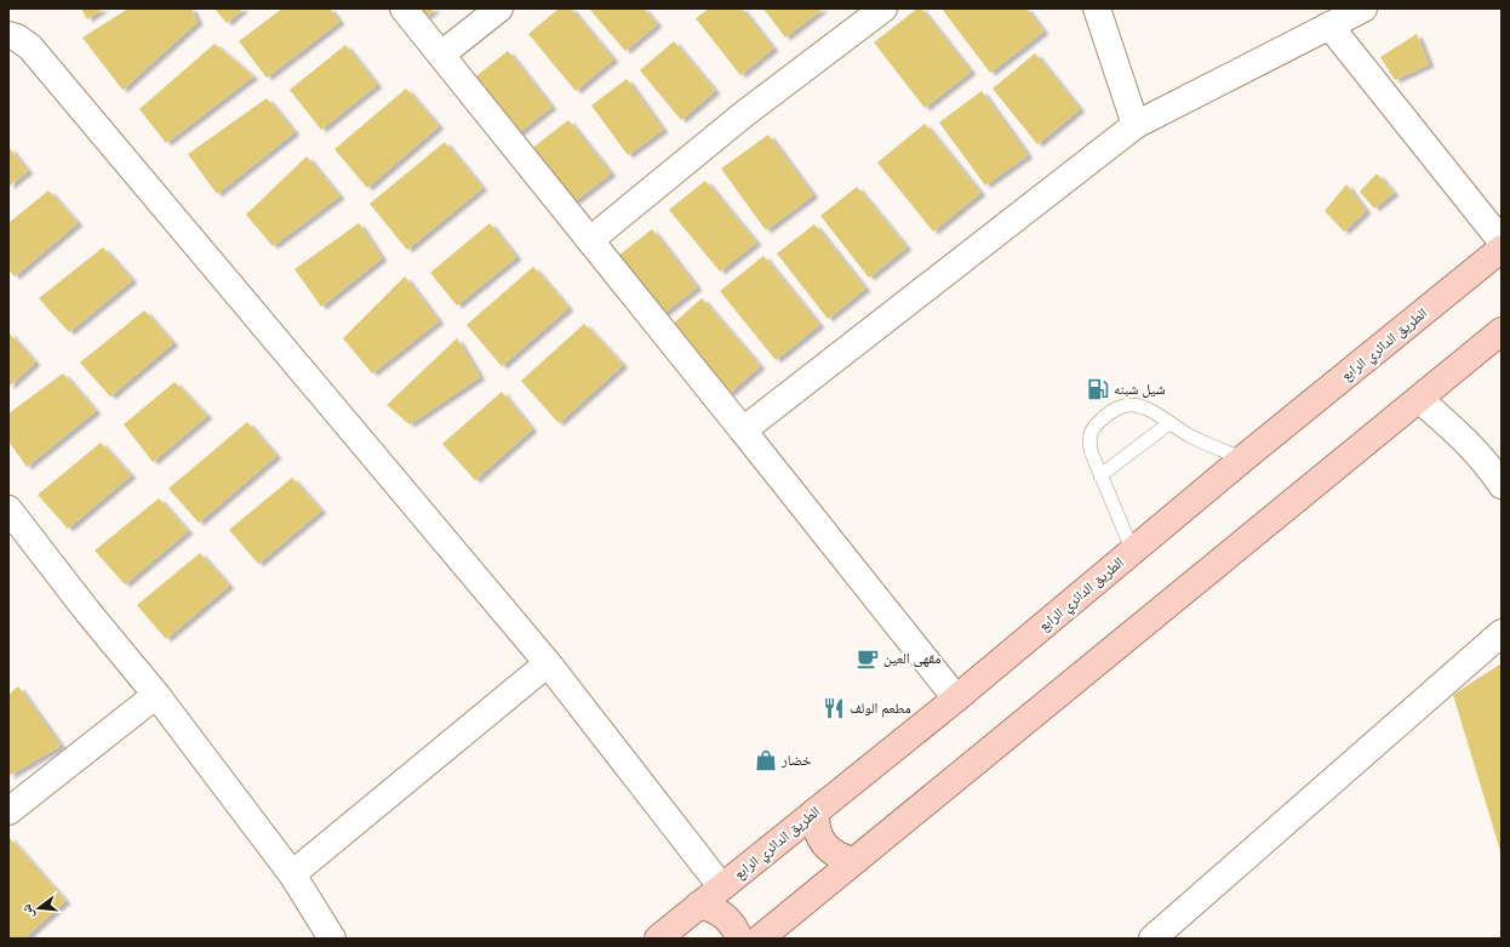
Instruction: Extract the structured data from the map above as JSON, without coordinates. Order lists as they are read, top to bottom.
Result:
{
  "streets": {
    "main road": ["الطريق الدائري الرابع"]
  },
  "places": {
    "fuel station": ["شيل شبنه"],
    "cafe": ["مقهى العين"],
    "restaurant": ["مطعم الولف"],
    "shop": ["خضار"]
  },
  "north": "left"
}
